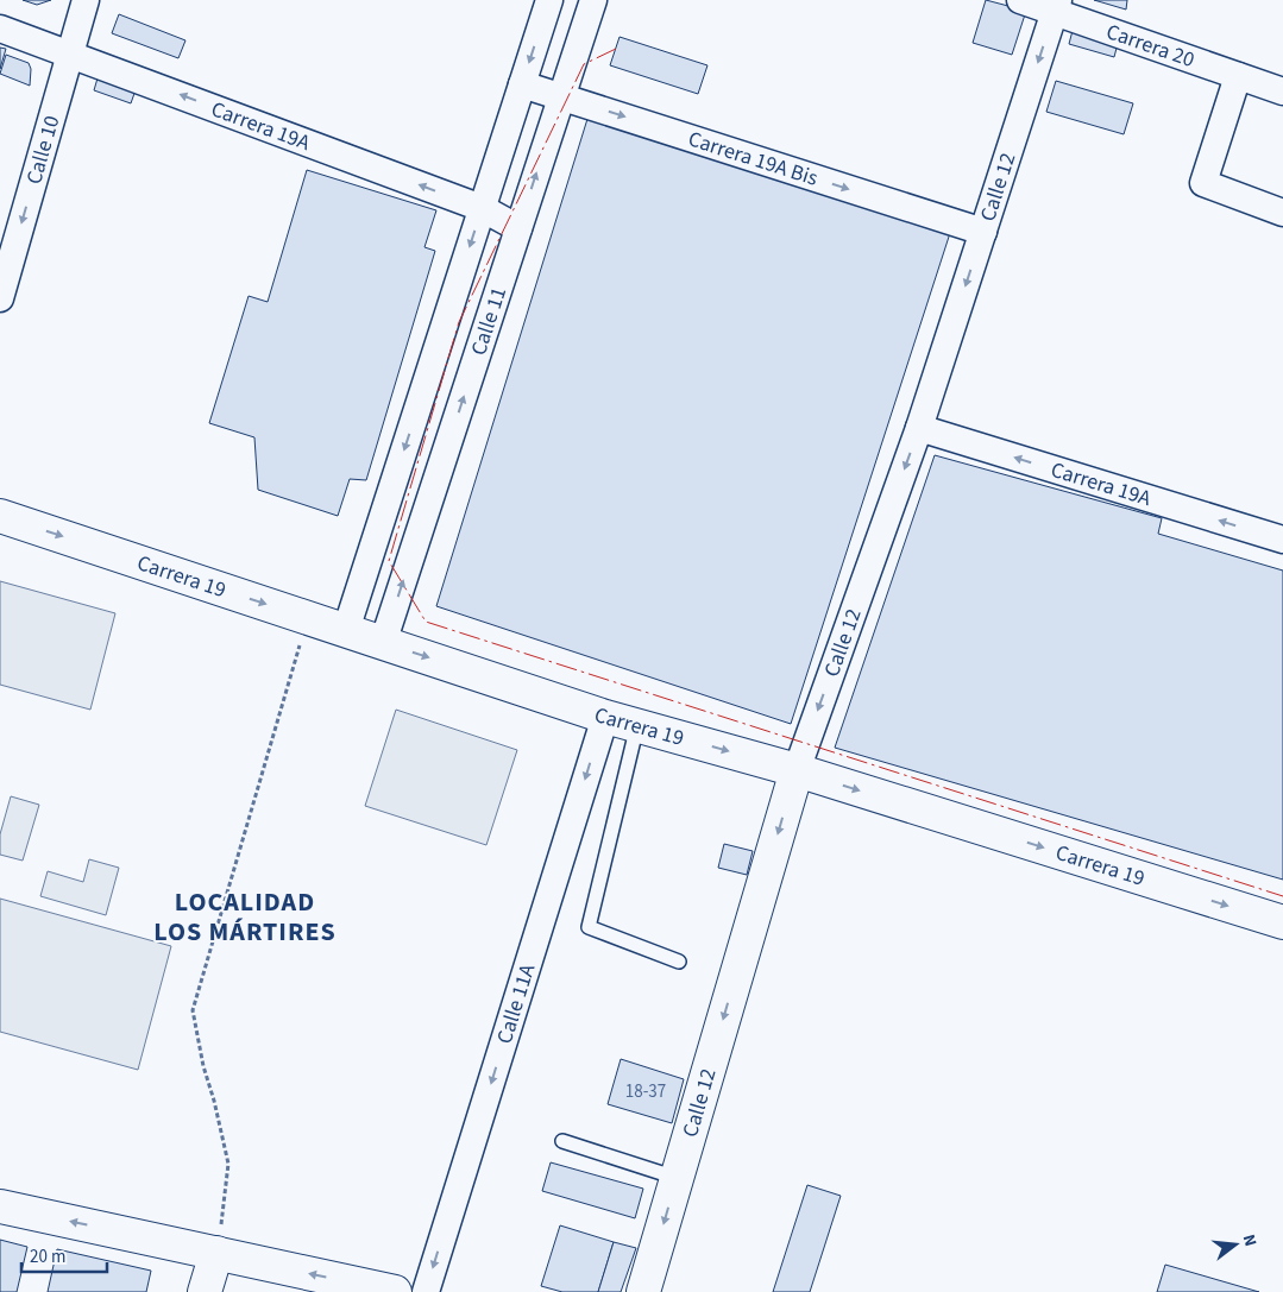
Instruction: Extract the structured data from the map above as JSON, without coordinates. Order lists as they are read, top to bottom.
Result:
{
  "streets": {
    "street": [
      "Carrera 20",
      "Carrera 19A",
      "Calle 10",
      "Carrera 19A Bis",
      "Calle 12",
      "Calle 11",
      "Carrera 19",
      "Calle 11A"
    ]
  },
  "crossings": [
    ["Carrera 20", "Calle 12"],
    ["Carrera 19A", "Calle 10"],
    ["Carrera 19A", "Calle 12"],
    ["Carrera 19A", "Calle 11"],
    ["Carrera 19A Bis", "Calle 12"],
    ["Carrera 19A Bis", "Calle 11"],
    ["Calle 12", "Carrera 19"],
    ["Calle 11", "Carrera 19"],
    ["Carrera 19", "Calle 11A"]
  ],
  "one_way": [
    "Carrera 19A",
    "Calle 10",
    "Carrera 19A Bis",
    "Calle 12",
    "Carrera 19",
    "Calle 11A"
  ],
  "districts": ["LOCALIDAD LOS MÁRTIRES"],
  "house_numbers": ["18-37"],
  "scale_bar": "20 m",
  "north": "right"
}
